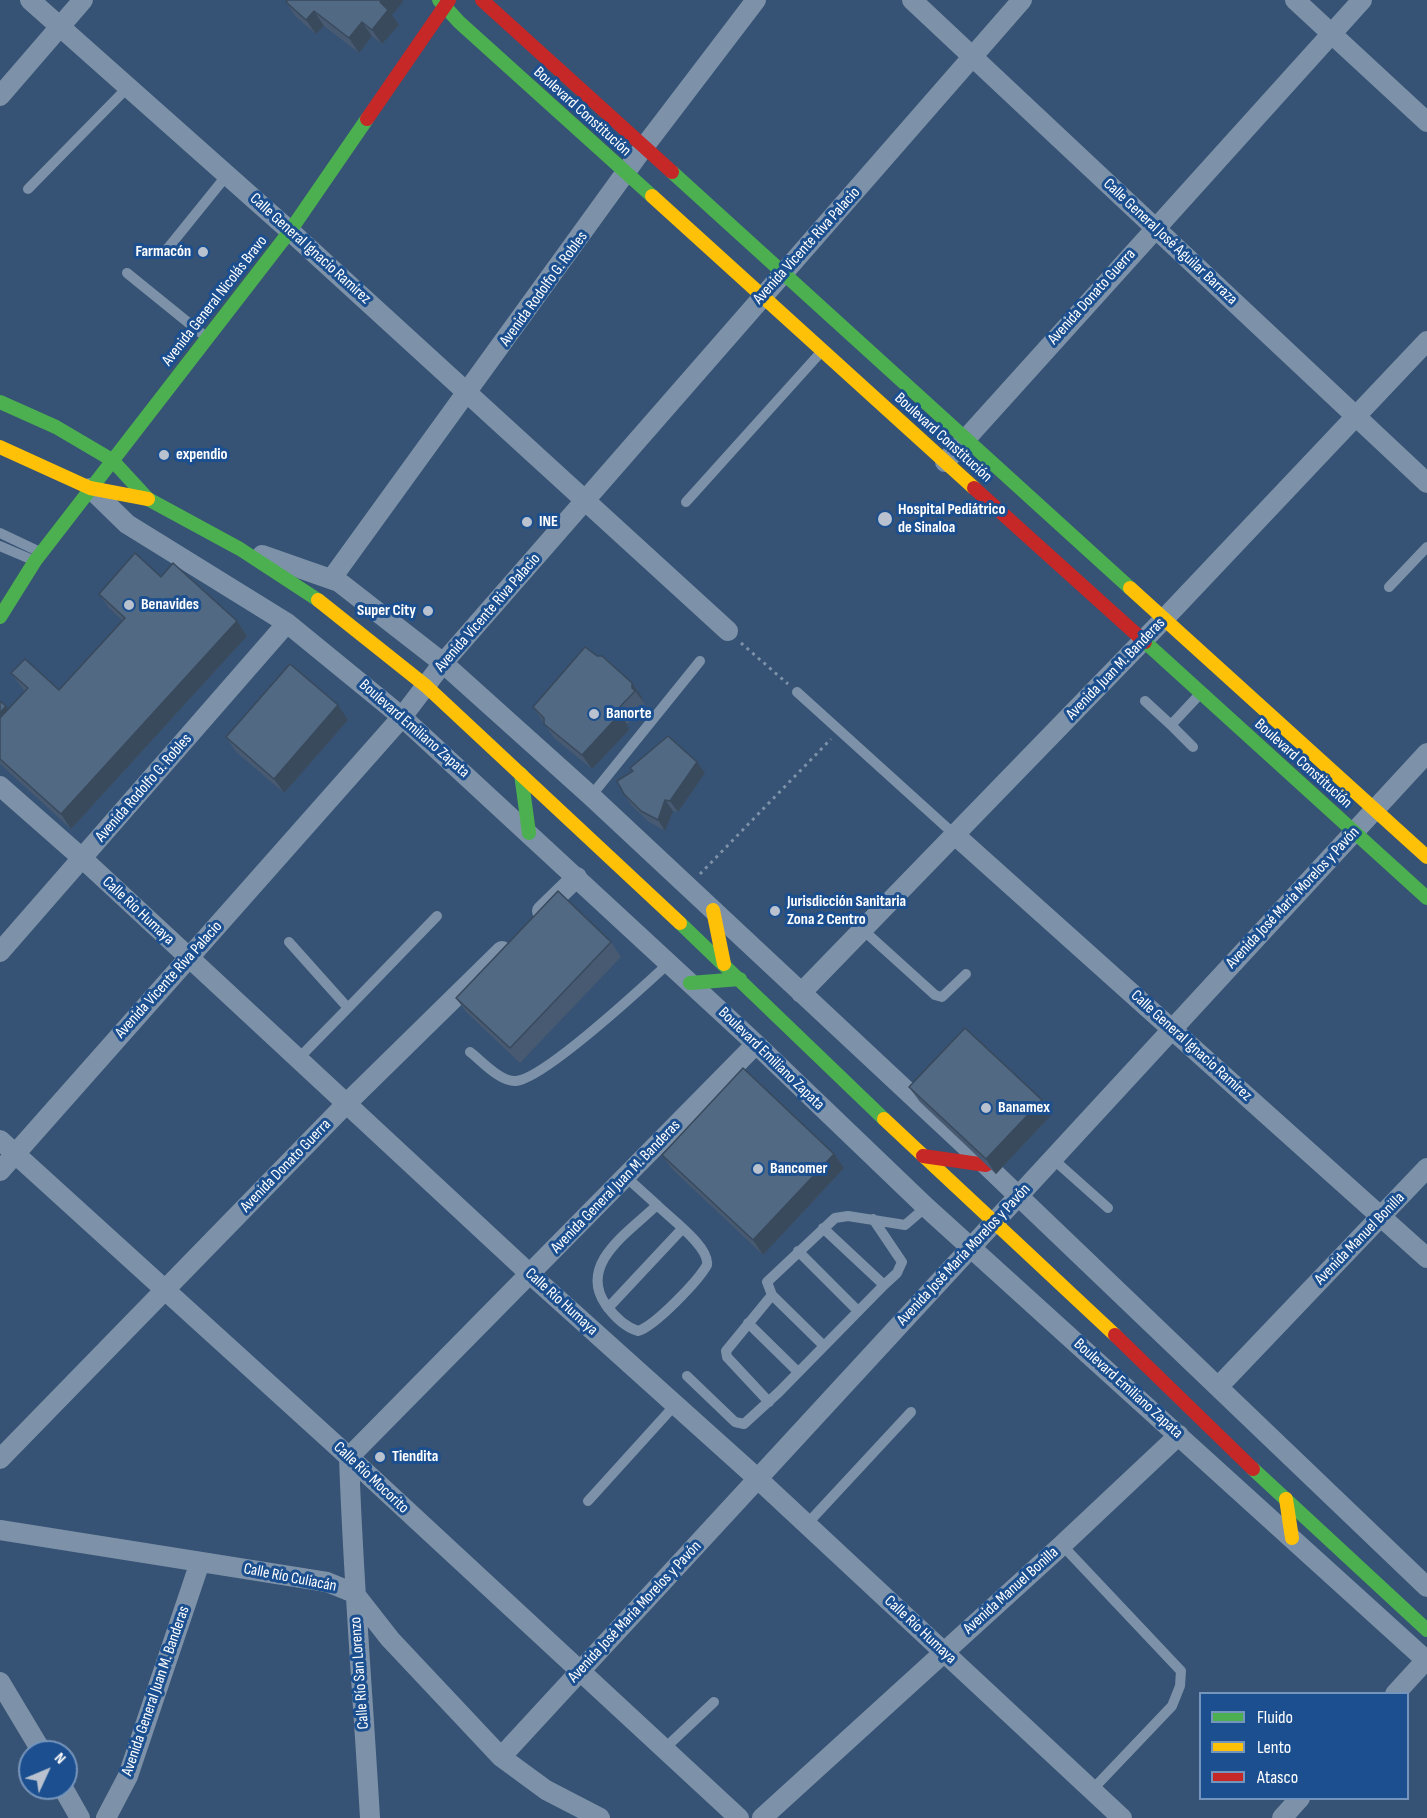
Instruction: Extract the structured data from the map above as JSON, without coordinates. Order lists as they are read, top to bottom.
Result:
{
  "streets": {
    "main road": ["Boulevard Constitución", "Avenida General Nicolás Bravo", "Boulevard Emiliano Zapata"],
    "street": [
      "Calle General José Aguilar Barraza",
      "Avenida Vicente Riva Palacio",
      "Calle General Ignacio Ramírez",
      "Avenida Rodolfo G. Robles",
      "Avenida Donato Guerra",
      "Avenida Juan M. Banderas",
      "Avenida José María Morelos y Pavón",
      "Calle Río Humaya",
      "Avenida General Juan M. Banderas",
      "Avenida Manuel Bonilla",
      "Calle Río Mocorito",
      "Calle Río Culiacán",
      "Calle Río San Lorenzo"
    ]
  },
  "crossings": [
    ["Boulevard Constitución", "Avenida Vicente Riva Palacio"],
    ["Boulevard Constitución", "Avenida Rodolfo G. Robles"],
    ["Boulevard Constitución", "Avenida Donato Guerra"],
    ["Boulevard Constitución", "Avenida General Nicolás Bravo"],
    ["Boulevard Constitución", "Avenida Juan M. Banderas"],
    ["Boulevard Constitución", "Avenida José María Morelos y Pavón"],
    ["Calle General José Aguilar Barraza", "Avenida Vicente Riva Palacio"],
    ["Calle General José Aguilar Barraza", "Avenida Donato Guerra"],
    ["Calle General José Aguilar Barraza", "Avenida Juan M. Banderas"],
    ["Avenida Vicente Riva Palacio", "Calle General Ignacio Ramírez"],
    ["Avenida Vicente Riva Palacio", "Boulevard Emiliano Zapata"],
    ["Avenida Vicente Riva Palacio", "Calle Río Humaya"],
    ["Avenida Vicente Riva Palacio", "Calle Río Mocorito"],
    ["Calle General Ignacio Ramírez", "Avenida Rodolfo G. Robles"],
    ["Calle General Ignacio Ramírez", "Avenida General Nicolás Bravo"],
    ["Calle General Ignacio Ramírez", "Avenida Juan M. Banderas"],
    ["Calle General Ignacio Ramírez", "Avenida José María Morelos y Pavón"],
    ["Calle General Ignacio Ramírez", "Avenida Manuel Bonilla"],
    ["Avenida Rodolfo G. Robles", "Boulevard Emiliano Zapata"],
    ["Avenida Rodolfo G. Robles", "Calle Río Humaya"],
    ["Avenida Donato Guerra", "Boulevard Emiliano Zapata"],
    ["Avenida Donato Guerra", "Calle Río Humaya"],
    ["Avenida Donato Guerra", "Calle Río Mocorito"],
    ["Avenida General Nicolás Bravo", "Boulevard Emiliano Zapata"],
    ["Avenida Juan M. Banderas", "Boulevard Emiliano Zapata"],
    ["Boulevard Emiliano Zapata", "Avenida José María Morelos y Pavón"],
    ["Boulevard Emiliano Zapata", "Avenida General Juan M. Banderas"],
    ["Boulevard Emiliano Zapata", "Avenida Manuel Bonilla"],
    ["Avenida José María Morelos y Pavón", "Calle Río Humaya"],
    ["Avenida José María Morelos y Pavón", "Calle Río Mocorito"],
    ["Avenida José María Morelos y Pavón", "Calle Río Culiacán"],
    ["Calle Río Humaya", "Avenida General Juan M. Banderas"],
    ["Calle Río Humaya", "Avenida Manuel Bonilla"],
    ["Avenida General Juan M. Banderas", "Calle Río Mocorito"],
    ["Avenida General Juan M. Banderas", "Calle Río Culiacán"],
    ["Avenida General Juan M. Banderas", "Calle Río San Lorenzo"],
    ["Calle Río Mocorito", "Calle Río San Lorenzo"],
    ["Calle Río Culiacán", "Calle Río San Lorenzo"]
  ],
  "places": [
    "Farmacón",
    "expendio",
    "Hospital Pediátrico de Sinaloa",
    "INE",
    "Benavides",
    "Super City",
    "Banorte",
    "Jurisdicción Sanitaria Zona 2 Centro",
    "Banamex",
    "Bancomer",
    "Tiendita"
  ],
  "legend": ["Fluido", "Lento", "Atasco"],
  "north": "top right"
}
